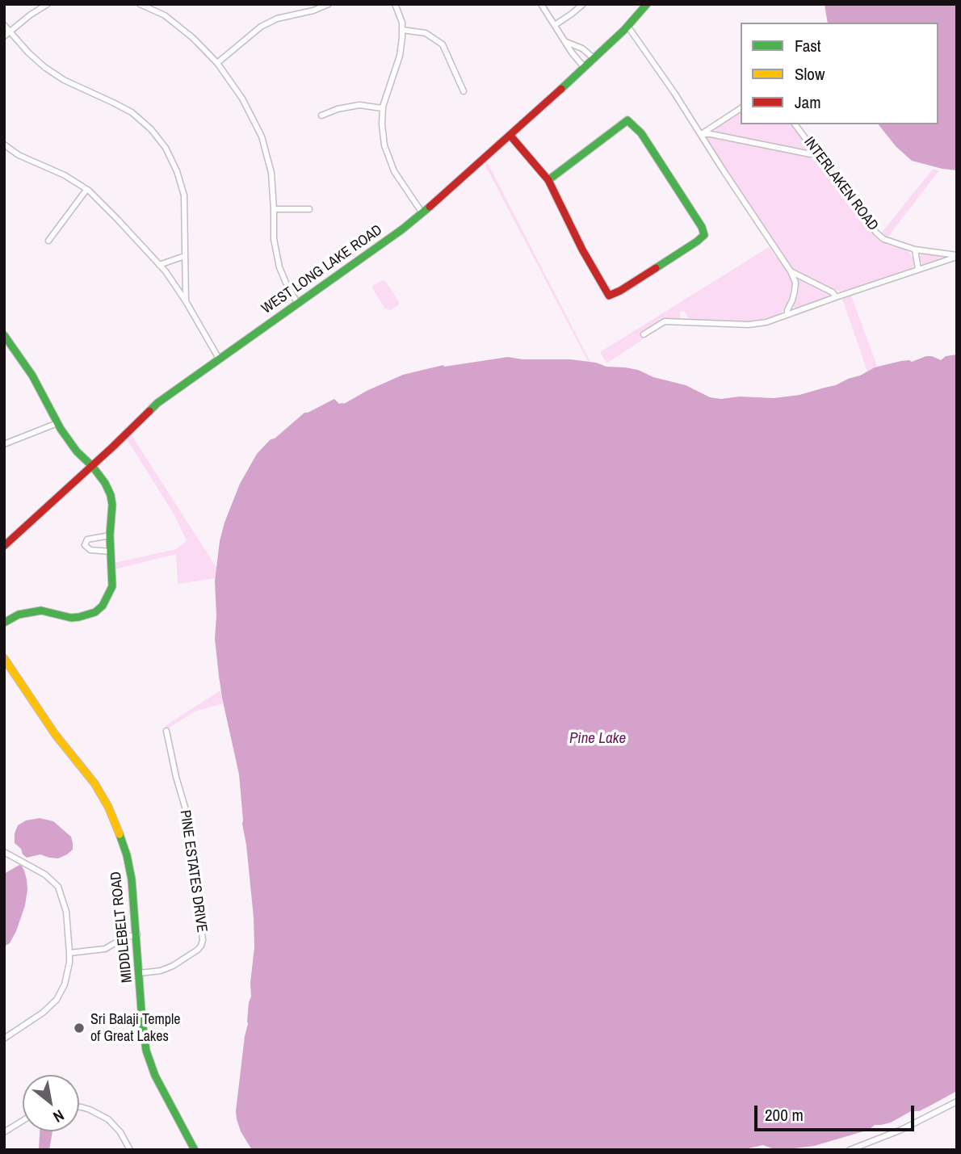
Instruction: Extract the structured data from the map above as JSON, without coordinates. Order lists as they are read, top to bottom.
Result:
{
  "streets": {
    "street": [
      "INTERLAKEN ROAD",
      "WEST LONG LAKE ROAD",
      "PINE ESTATES DRIVE",
      "MIDDLEBELT ROAD"
    ]
  },
  "crossings": [
    ["PINE ESTATES DRIVE", "MIDDLEBELT ROAD"]
  ],
  "water": ["Pine Lake"],
  "places": ["Sri Balaji Temple of Great Lakes"],
  "legend": ["Fast", "Slow", "Jam"],
  "scale_bar": "200 m",
  "north": "bottom right"
}
